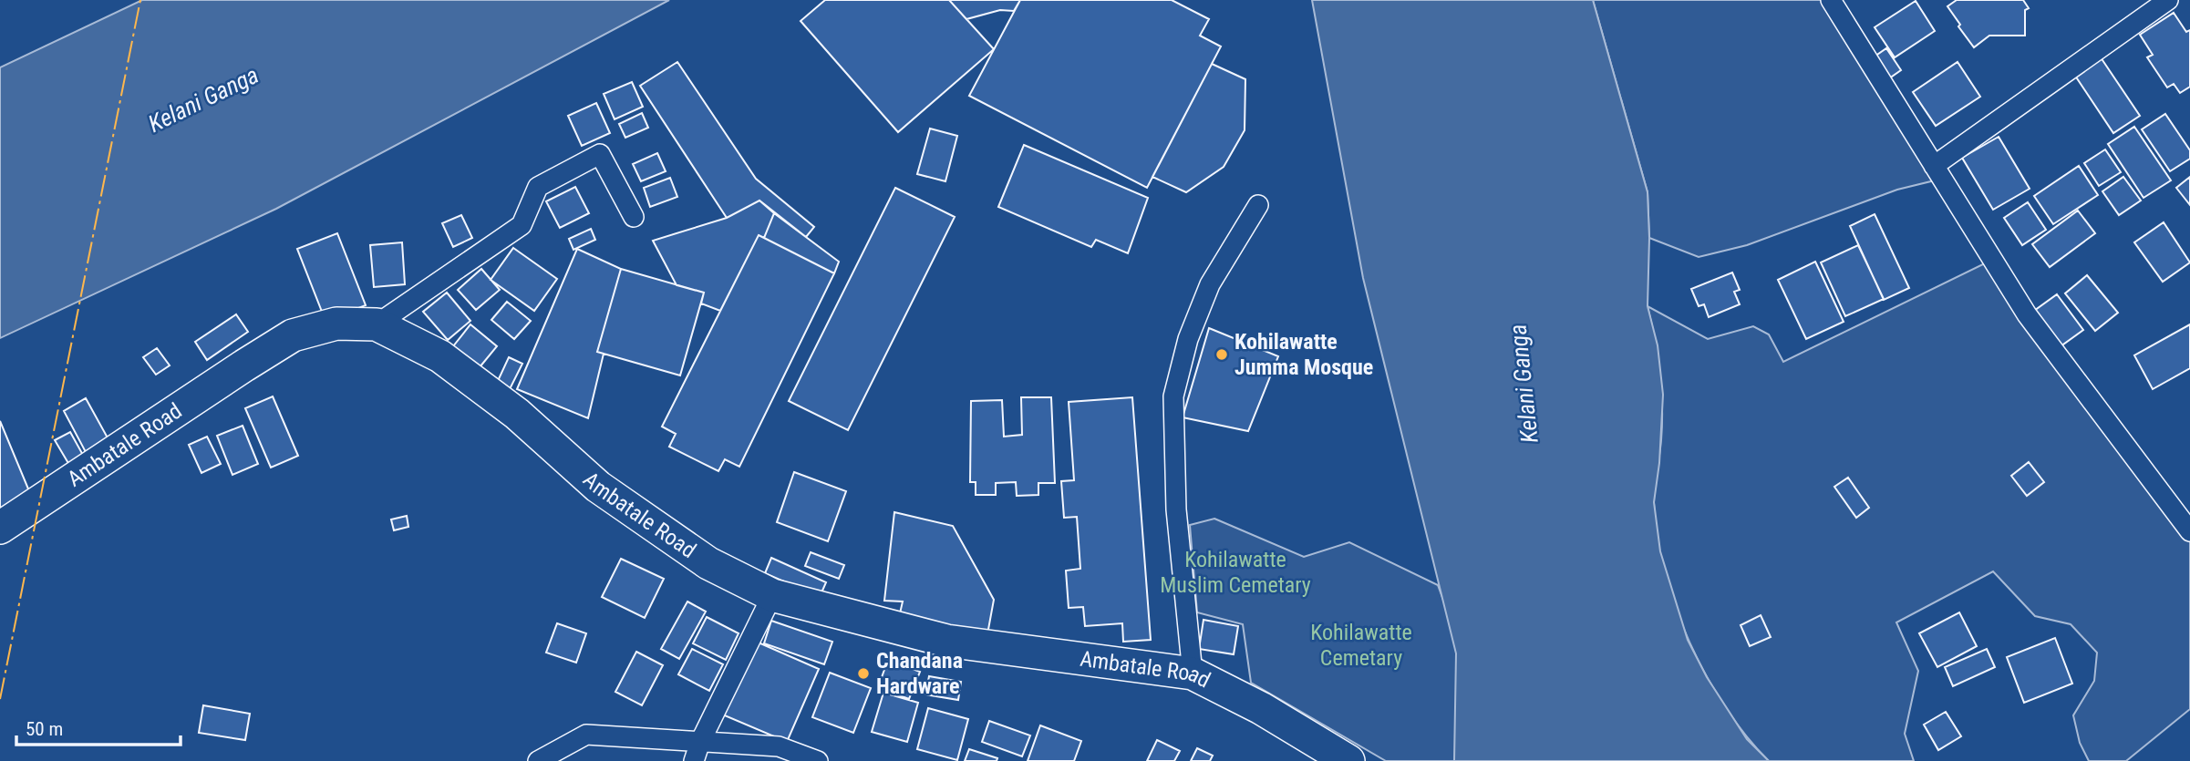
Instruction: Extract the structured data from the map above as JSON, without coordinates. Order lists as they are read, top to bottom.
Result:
{
  "streets": {
    "main road": ["Ambatale Road"]
  },
  "water": ["Kelani Ganga"],
  "parks": ["Kohilawatte Muslim Cemetary", "Kohilawatte Cemetary"],
  "places": ["Kohilawatte Jumma Mosque", "Chandana Hardware"],
  "scale_bar": "50 m"
}
